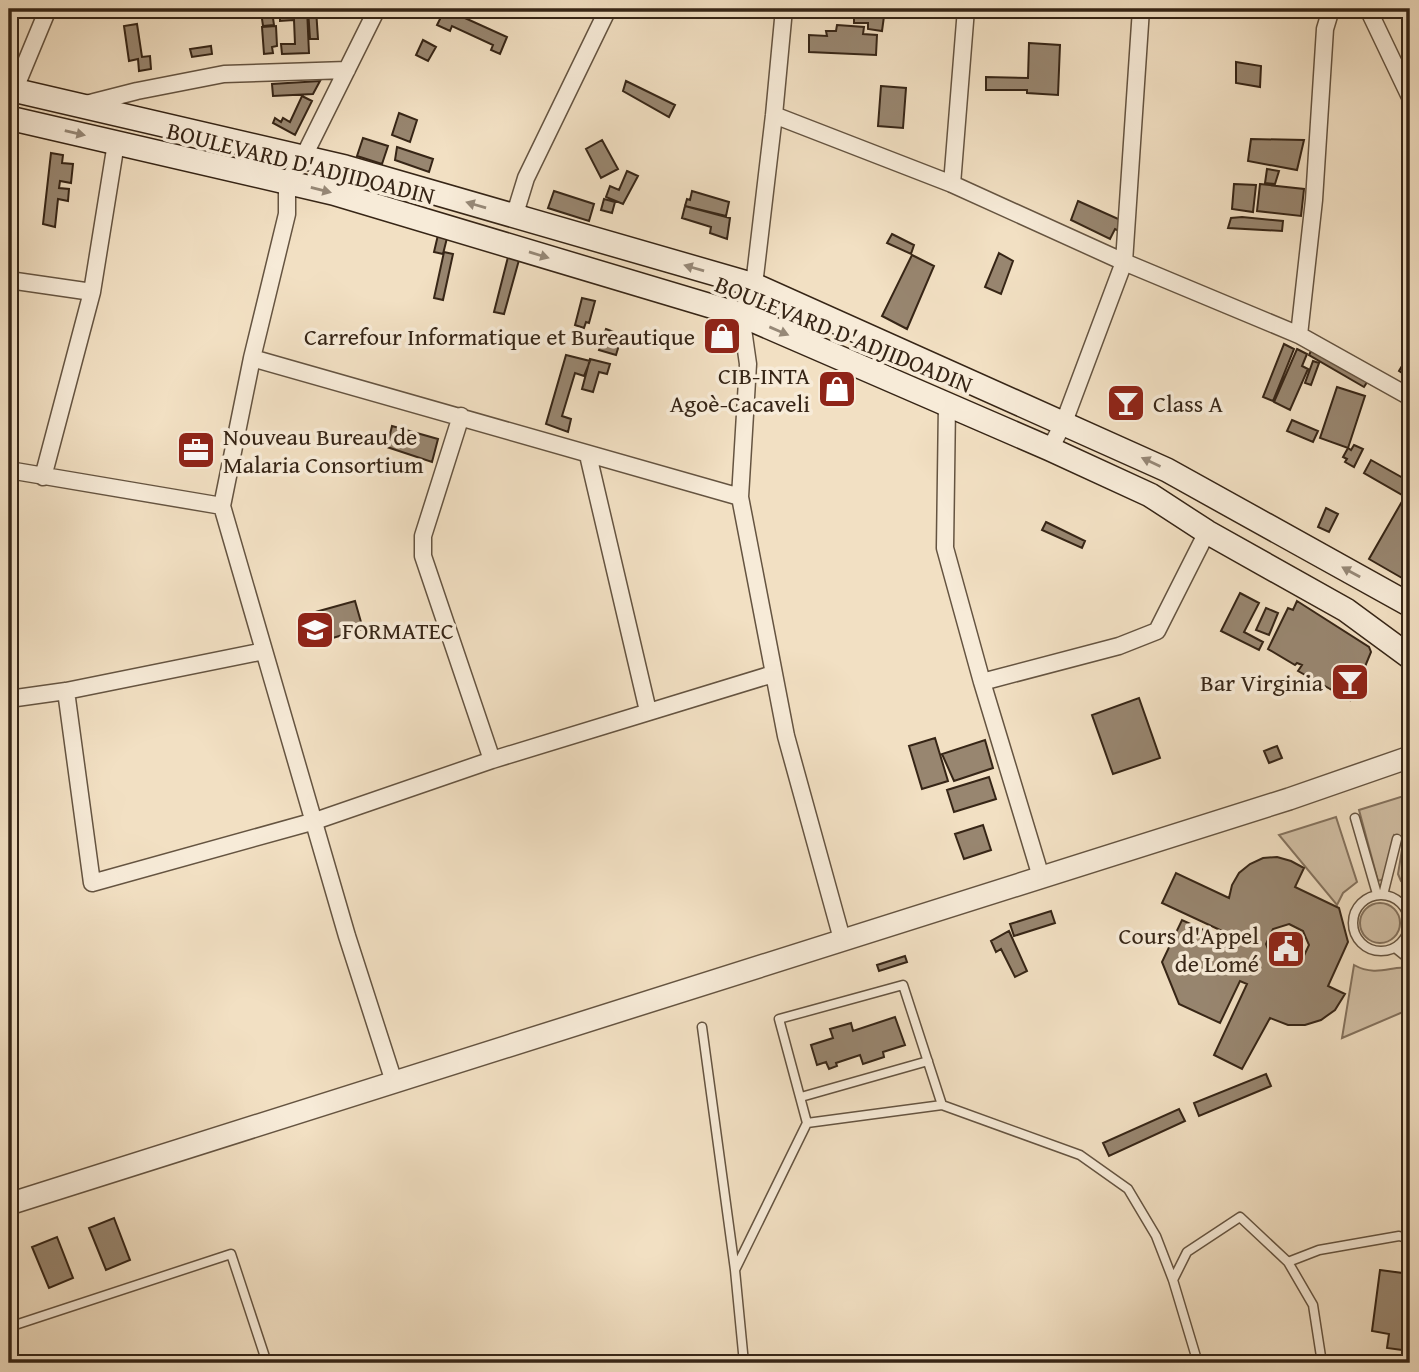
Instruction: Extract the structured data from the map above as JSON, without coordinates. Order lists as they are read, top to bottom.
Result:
{
  "streets": {
    "main road": ["BOULEVARD D'ADJIDOADIN"]
  },
  "places": {
    "shop": ["Carrefour Informatique et Bureautique", "CIB-INTA Agoè-Cacaveli"],
    "bar": ["Class A", "Bar Virginia"],
    "office": ["Nouveau Bureau de Malaria Consortium"],
    "school or university": ["FORMATEC"],
    "public building": ["Cours d'Appel de Lomé"]
  }
}
